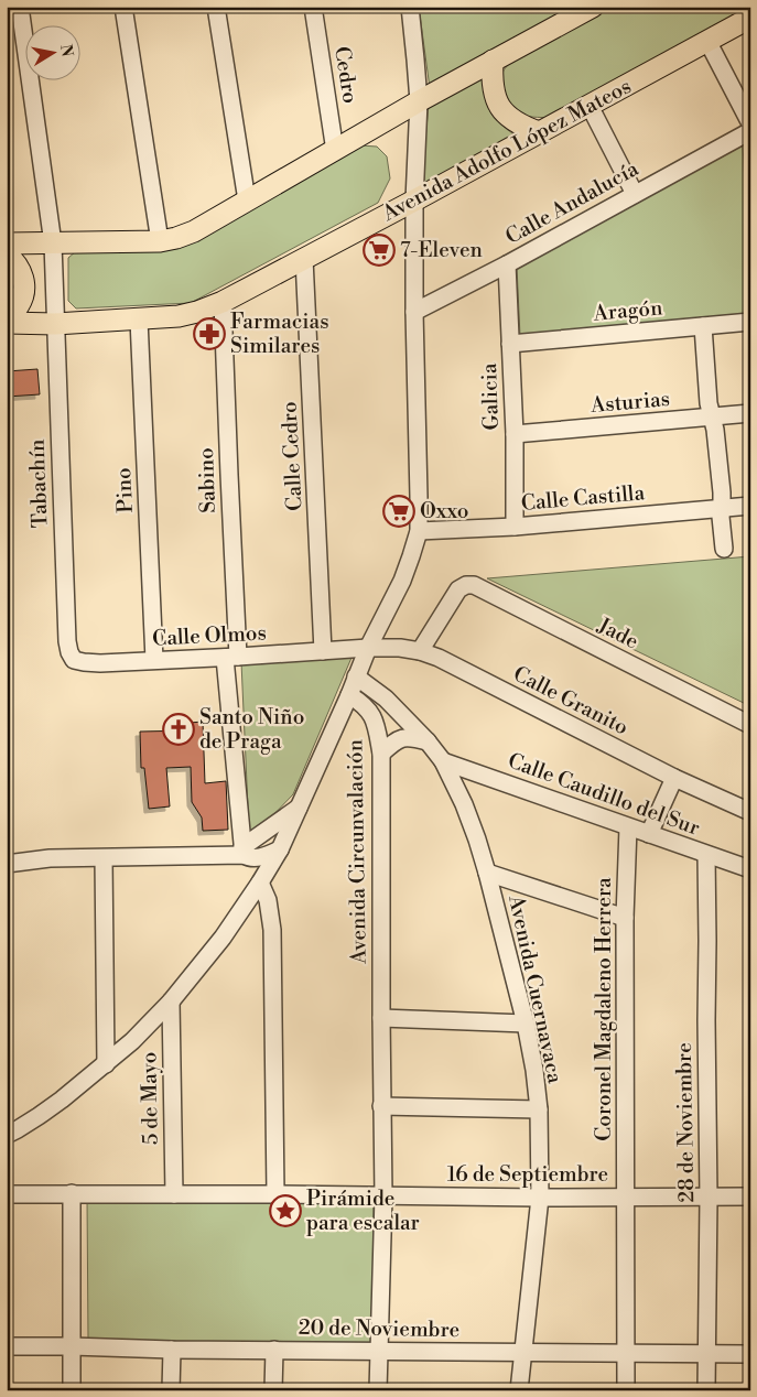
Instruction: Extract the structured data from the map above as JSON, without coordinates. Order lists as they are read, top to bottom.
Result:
{
  "streets": {
    "main road": ["Avenida Adolfo López Mateos"],
    "street": [
      "Cedro",
      "Calle Andalucía",
      "Aragón",
      "Galicia",
      "Asturias",
      "Calle Cedro",
      "Sabino",
      "Tabachín",
      "Pino",
      "Calle Castilla",
      "Jade",
      "Calle Olmos",
      "Calle Granito",
      "Calle Caudillo del Sur",
      "Avenida Circunvalación",
      "Avenida Cuernavaca",
      "Coronel Magdaleno Herrera",
      "5 de Mayo",
      "28 de Noviembre",
      "16 de Septiembre",
      "20 de Noviembre"
    ]
  },
  "crossings": [
    ["Avenida Adolfo López Mateos", "Calle Cedro"],
    ["Avenida Adolfo López Mateos", "Sabino"],
    ["Avenida Adolfo López Mateos", "Tabachín"],
    ["Avenida Adolfo López Mateos", "Pino"],
    ["Calle Andalucía", "Galicia"],
    ["Aragón", "Galicia"],
    ["Galicia", "Asturias"],
    ["Galicia", "Calle Castilla"],
    ["Calle Cedro", "Calle Olmos"],
    ["Sabino", "Calle Olmos"],
    ["Tabachín", "Calle Olmos"],
    ["Pino", "Calle Olmos"],
    ["Jade", "Calle Granito"],
    ["Calle Olmos", "Calle Granito"],
    ["Calle Caudillo del Sur", "Avenida Cuernavaca"],
    ["Calle Caudillo del Sur", "Coronel Magdaleno Herrera"],
    ["Calle Caudillo del Sur", "28 de Noviembre"],
    ["Avenida Circunvalación", "5 de Mayo"],
    ["Avenida Circunvalación", "16 de Septiembre"],
    ["Avenida Circunvalación", "20 de Noviembre"],
    ["Avenida Cuernavaca", "16 de Septiembre"],
    ["Avenida Cuernavaca", "20 de Noviembre"],
    ["Coronel Magdaleno Herrera", "16 de Septiembre"],
    ["Coronel Magdaleno Herrera", "20 de Noviembre"],
    ["5 de Mayo", "16 de Septiembre"],
    ["28 de Noviembre", "16 de Septiembre"],
    ["28 de Noviembre", "20 de Noviembre"]
  ],
  "places": {
    "supermarket": ["7-Eleven", "Oxxo"],
    "pharmacy": ["Farmacias Similares"],
    "church": ["Santo Niño de Praga"],
    "place": ["Pirámide para escalar"]
  },
  "north": "right"
}
